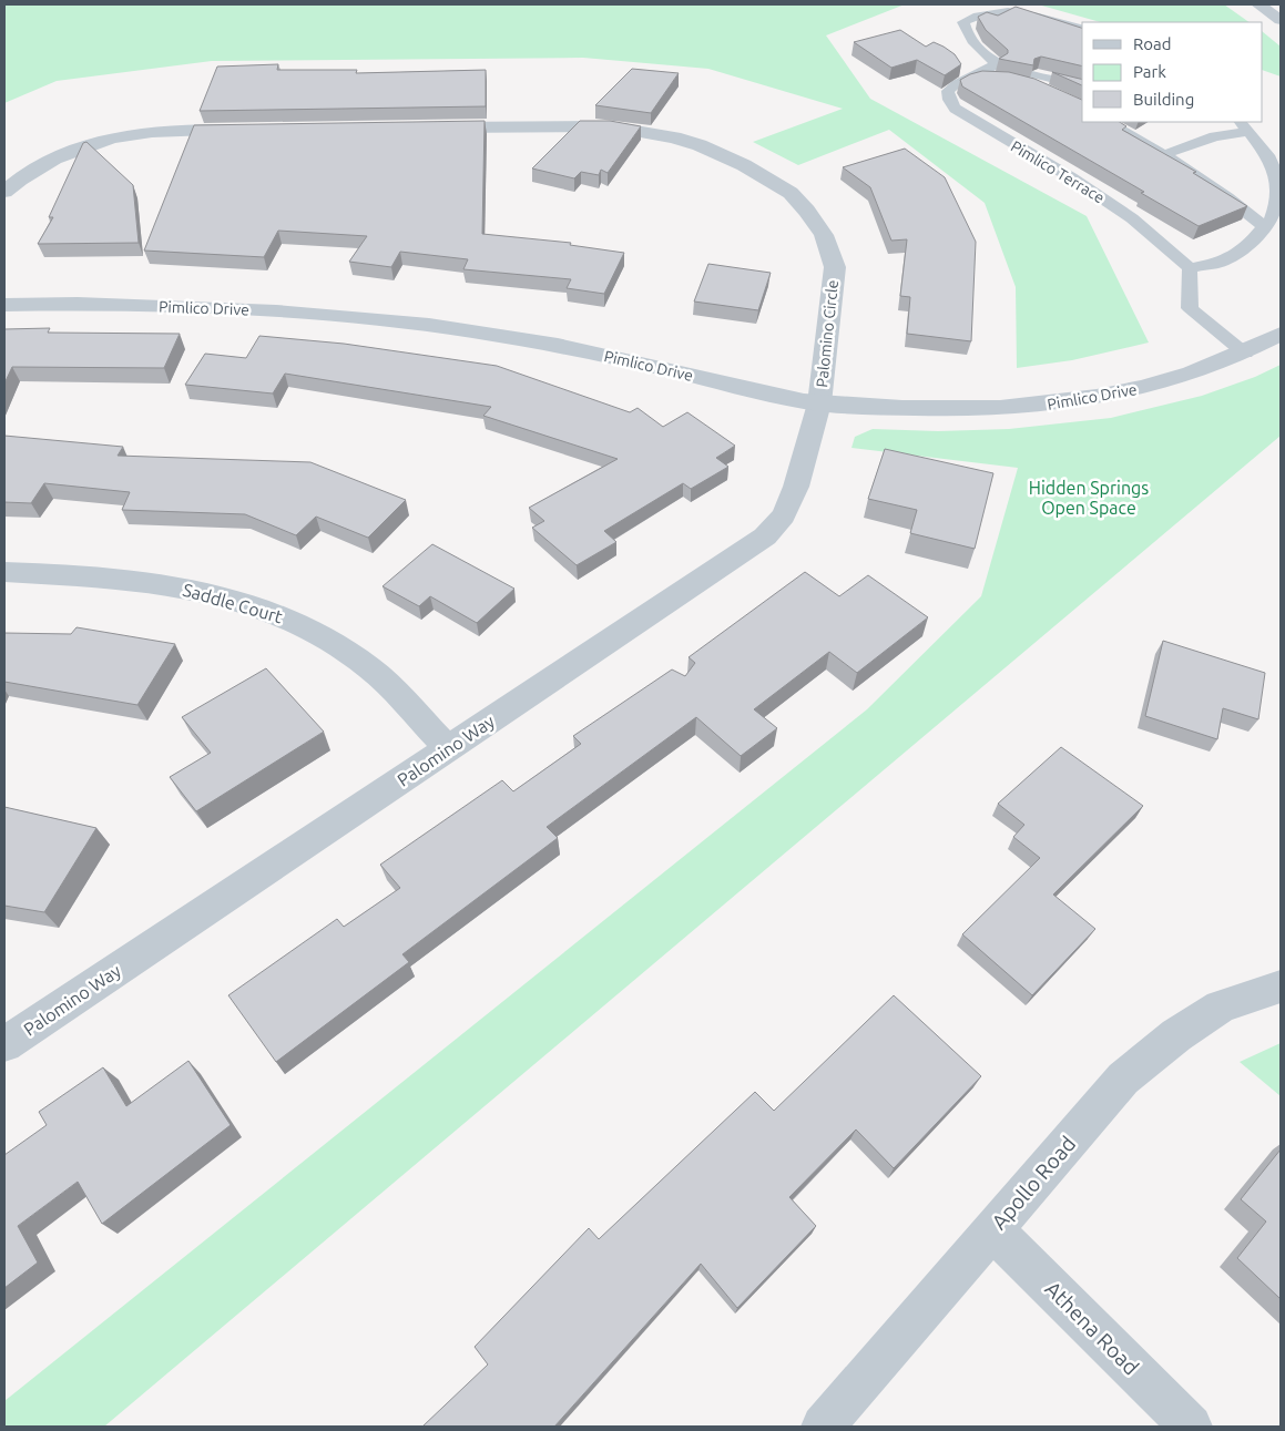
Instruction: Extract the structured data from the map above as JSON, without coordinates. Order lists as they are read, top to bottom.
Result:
{
  "streets": {
    "street": [
      "Pimlico Drive",
      "Palomino Circle",
      "Saddle Court",
      "Palomino Way",
      "Apollo Road",
      "Athena Road"
    ],
    "lane": ["Pimlico Terrace"]
  },
  "crossings": [
    ["Pimlico Drive", "Palomino Circle"],
    ["Pimlico Drive", "Palomino Way"],
    ["Palomino Circle", "Palomino Way"],
    ["Saddle Court", "Palomino Way"],
    ["Apollo Road", "Athena Road"]
  ],
  "parks": ["Hidden Springs Open Space"],
  "legend": ["Road", "Park", "Building"]
}
